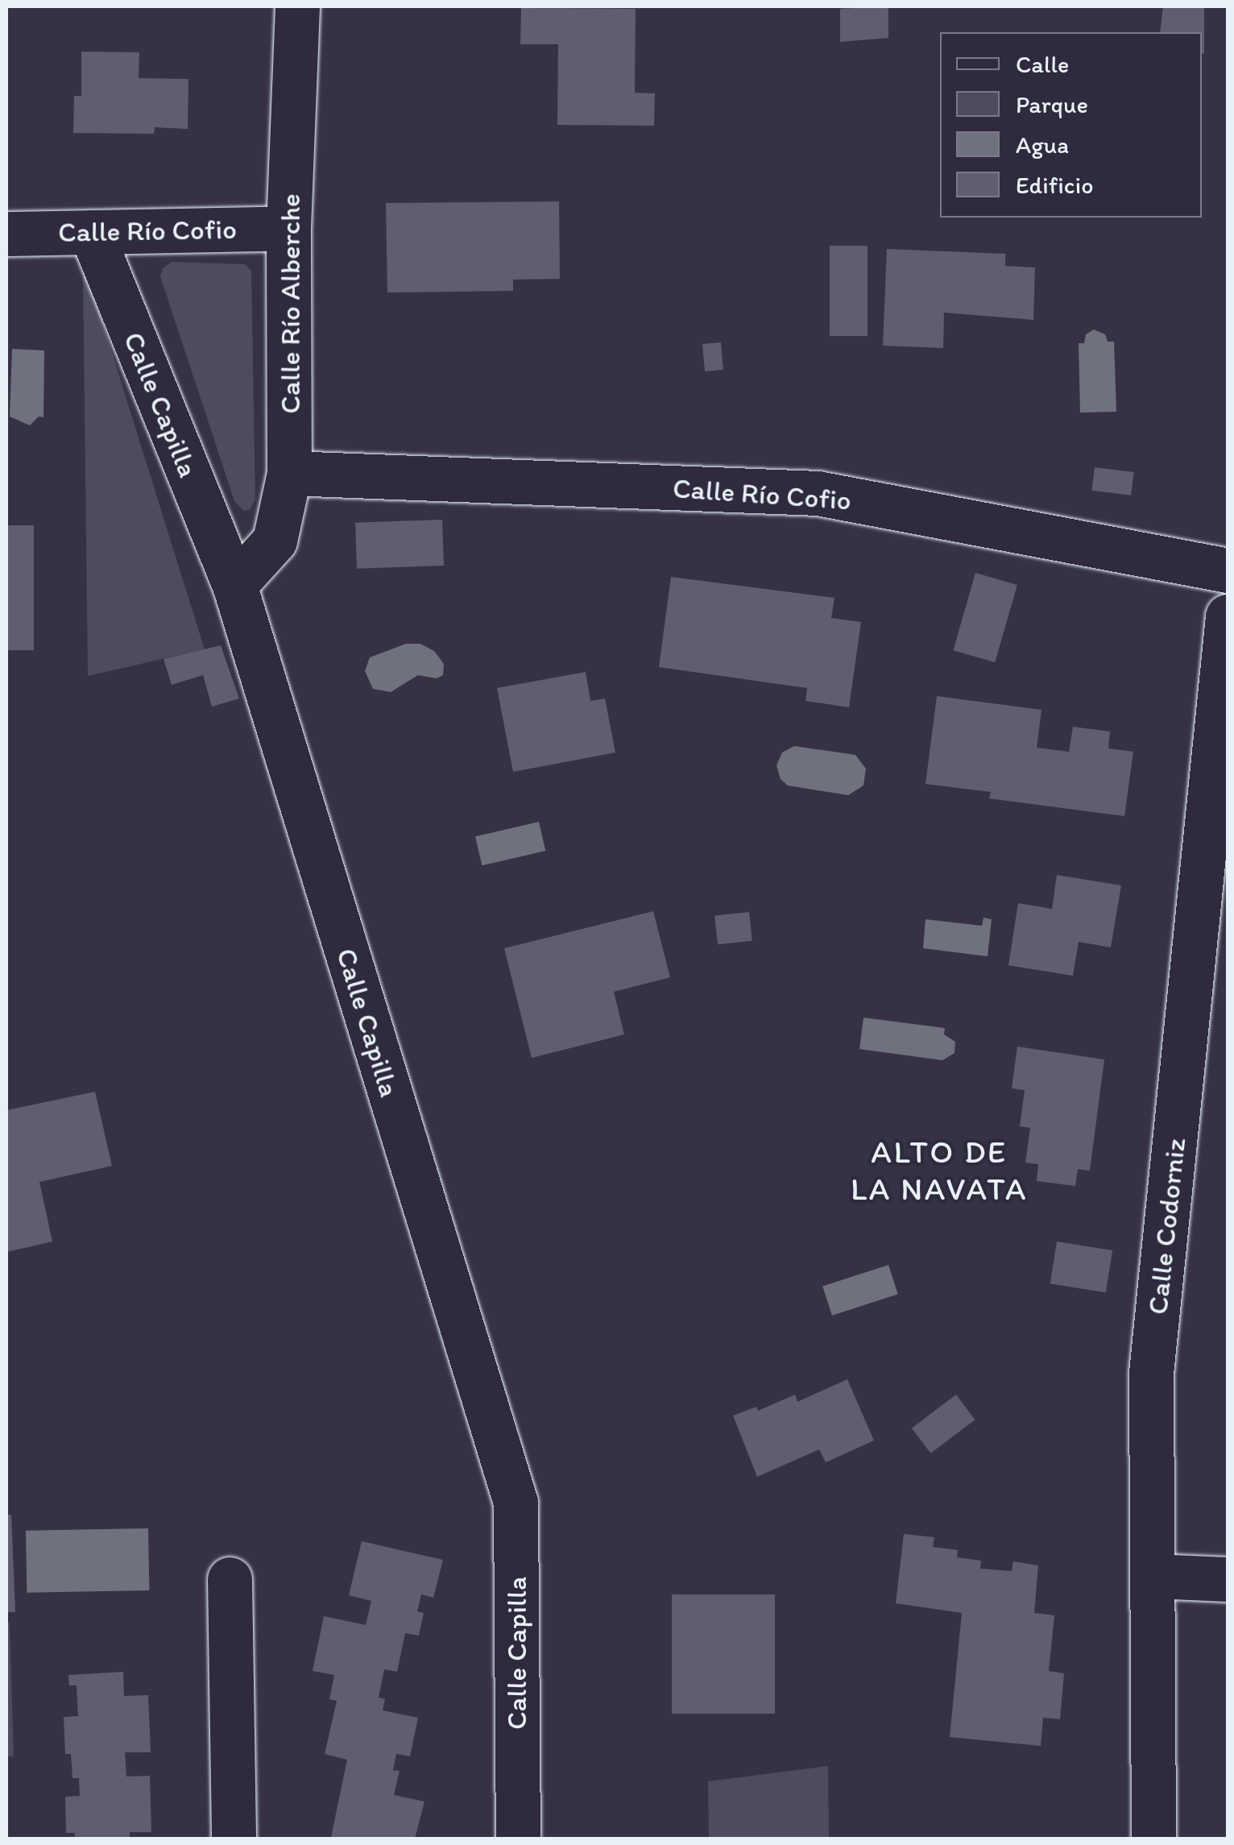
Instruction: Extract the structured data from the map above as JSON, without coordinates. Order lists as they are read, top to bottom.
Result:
{
  "streets": {
    "street": [
      "Calle Río Cofio",
      "Calle Río Alberche",
      "Calle Capilla",
      "Calle Codorniz"
    ]
  },
  "crossings": [
    ["Calle Río Cofio", "Calle Río Alberche"],
    ["Calle Río Cofio", "Calle Capilla"],
    ["Calle Río Alberche", "Calle Capilla"]
  ],
  "districts": ["ALTO DE LA NAVATA"],
  "legend": [
    "Calle",
    "Parque",
    "Agua",
    "Edificio"
  ]
}
